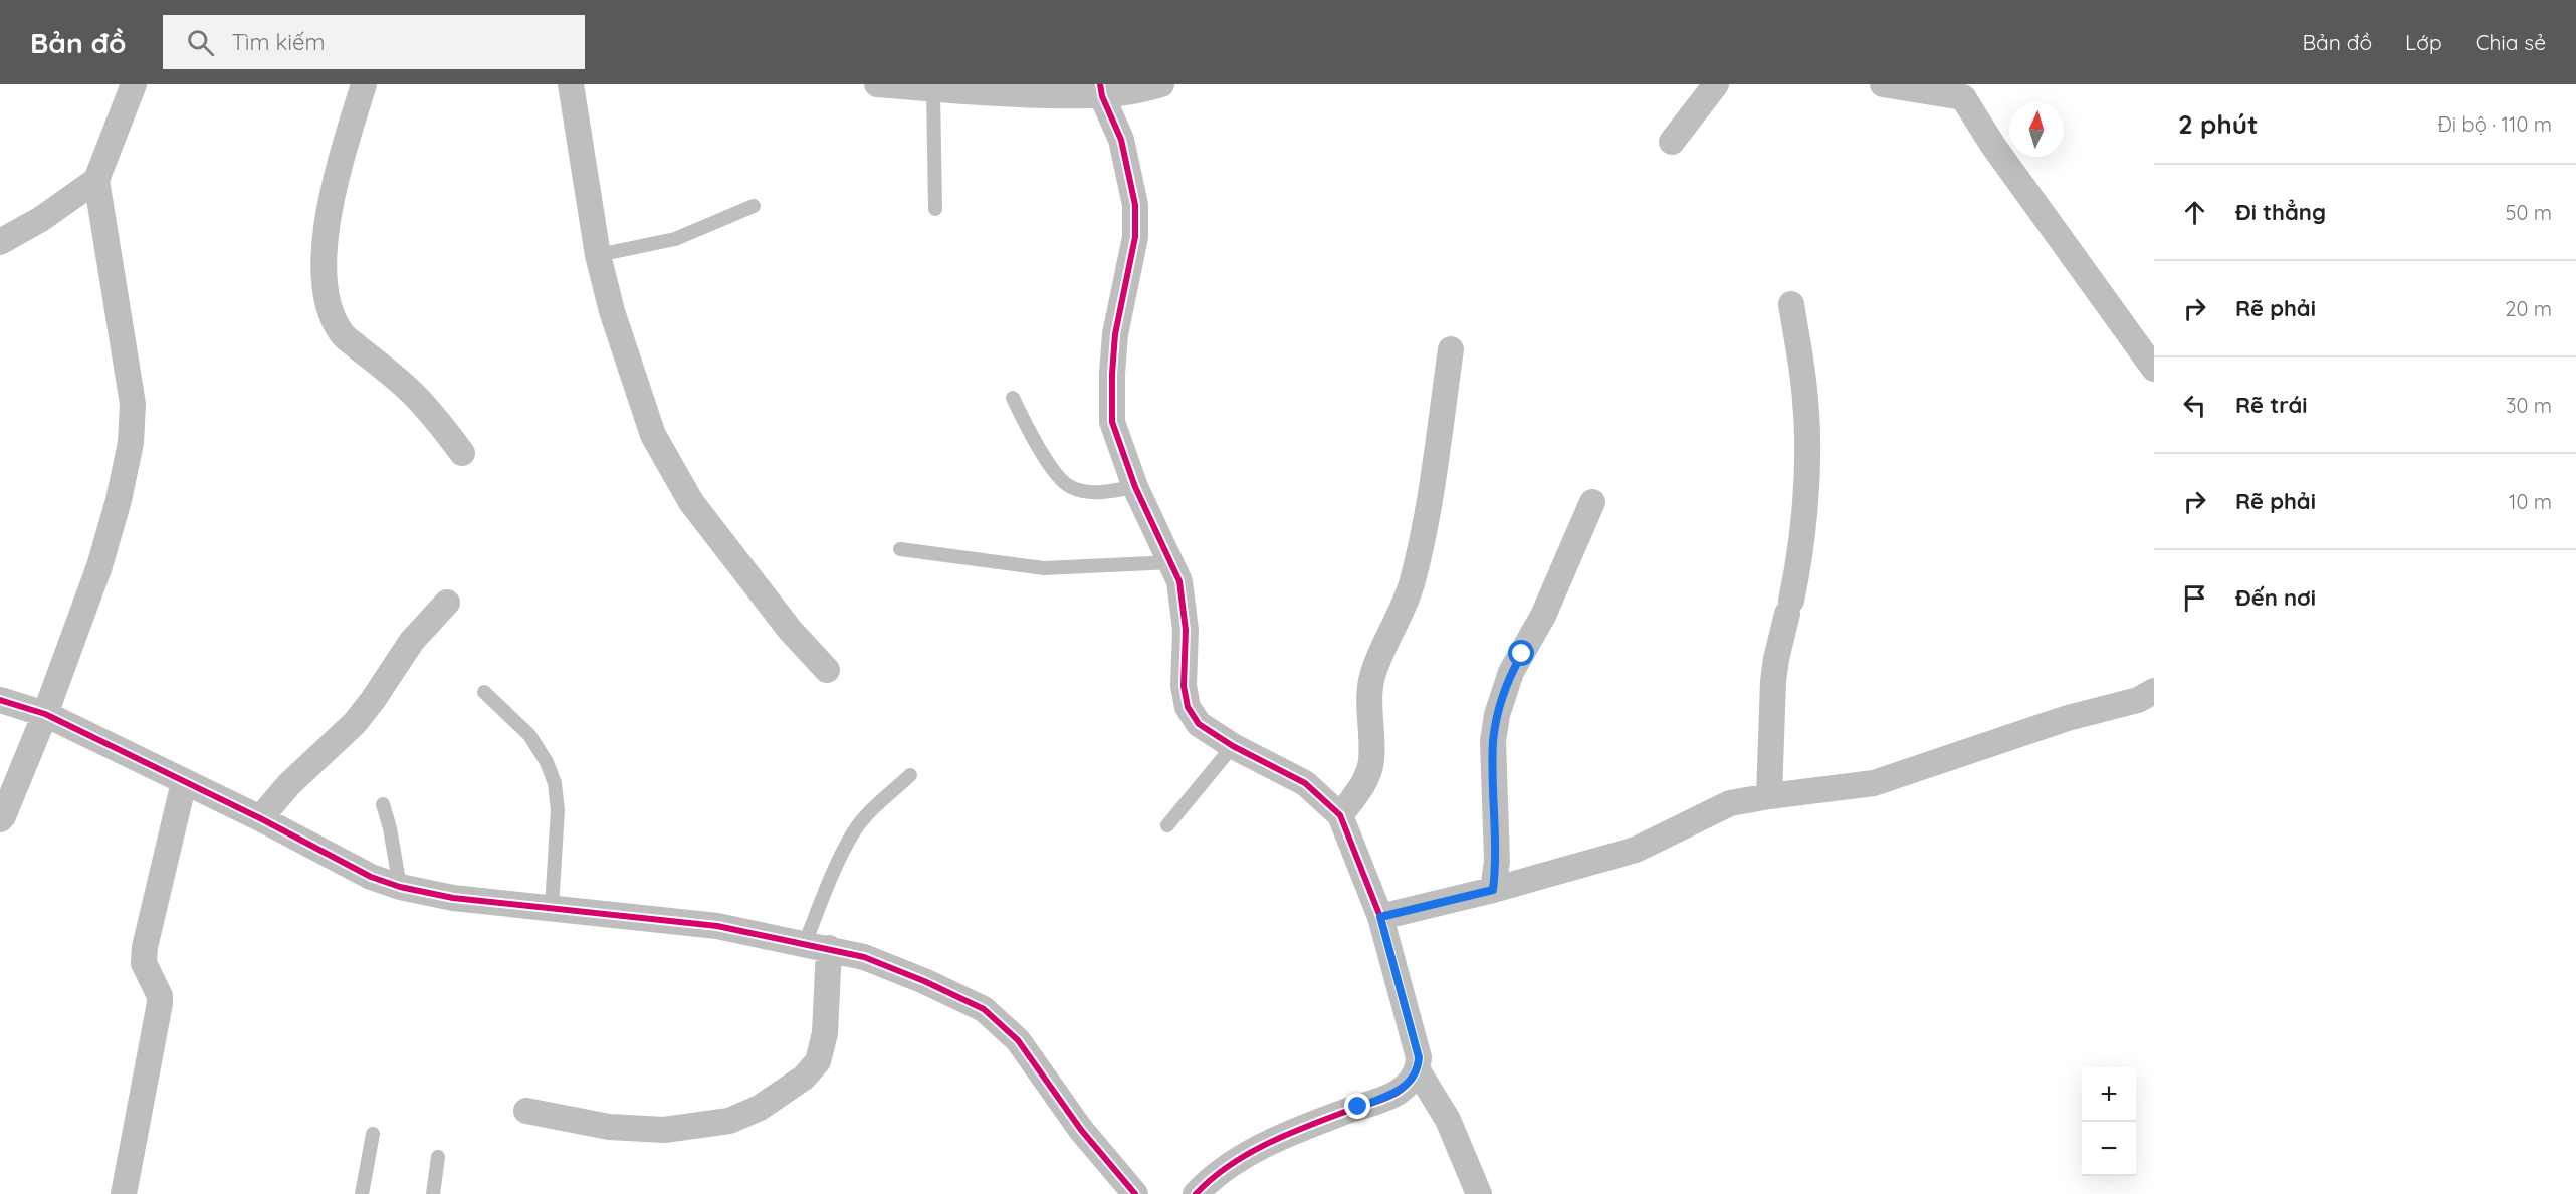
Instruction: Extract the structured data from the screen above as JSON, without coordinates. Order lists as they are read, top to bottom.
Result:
{
  "north": "top",
  "page": {
    "header": "Bản đồ",
    "search": "Tìm kiếm",
    "nav": ["Bản đồ", "Lớp", "Chia sẻ"],
    "heading": ["2 phút", "Đi bộ · 110 m"],
    "list": [
      ["Đi thẳng", "50 m"],
      ["Rẽ phải", "20 m"],
      ["Rẽ trái", "30 m"],
      ["Rẽ phải", "10 m"],
      "Đến nơi"
    ],
    "map_buttons": ["+", "−"]
  }
}
